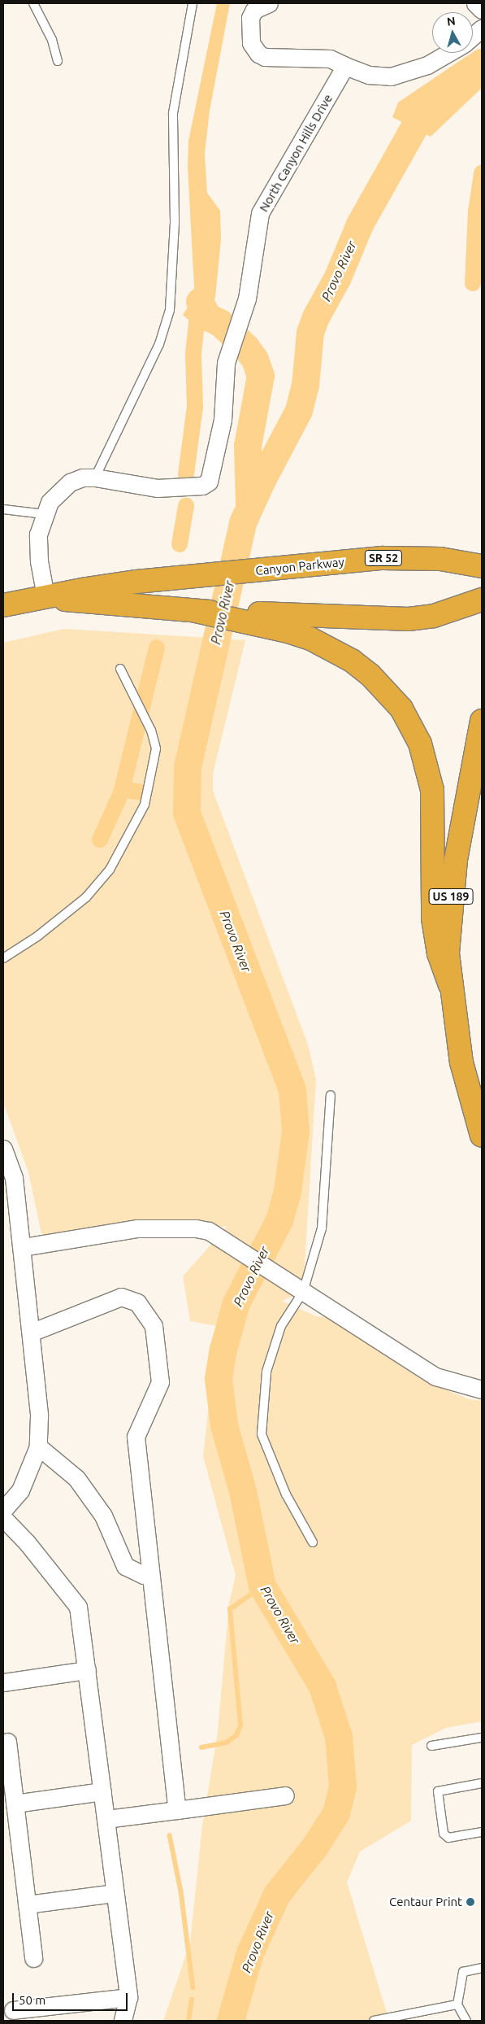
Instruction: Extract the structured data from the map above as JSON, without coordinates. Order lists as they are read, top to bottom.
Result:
{
  "streets": {
    "highway": ["SR 52", "Canyon Parkway", "US 189"],
    "street": ["North Canyon Hills Drive"]
  },
  "crossings": [
    ["North Canyon Hills Drive", "Canyon Parkway"]
  ],
  "water": ["Provo River"],
  "places": ["Centaur Print"],
  "scale_bar": "50 m",
  "north": "top"
}
